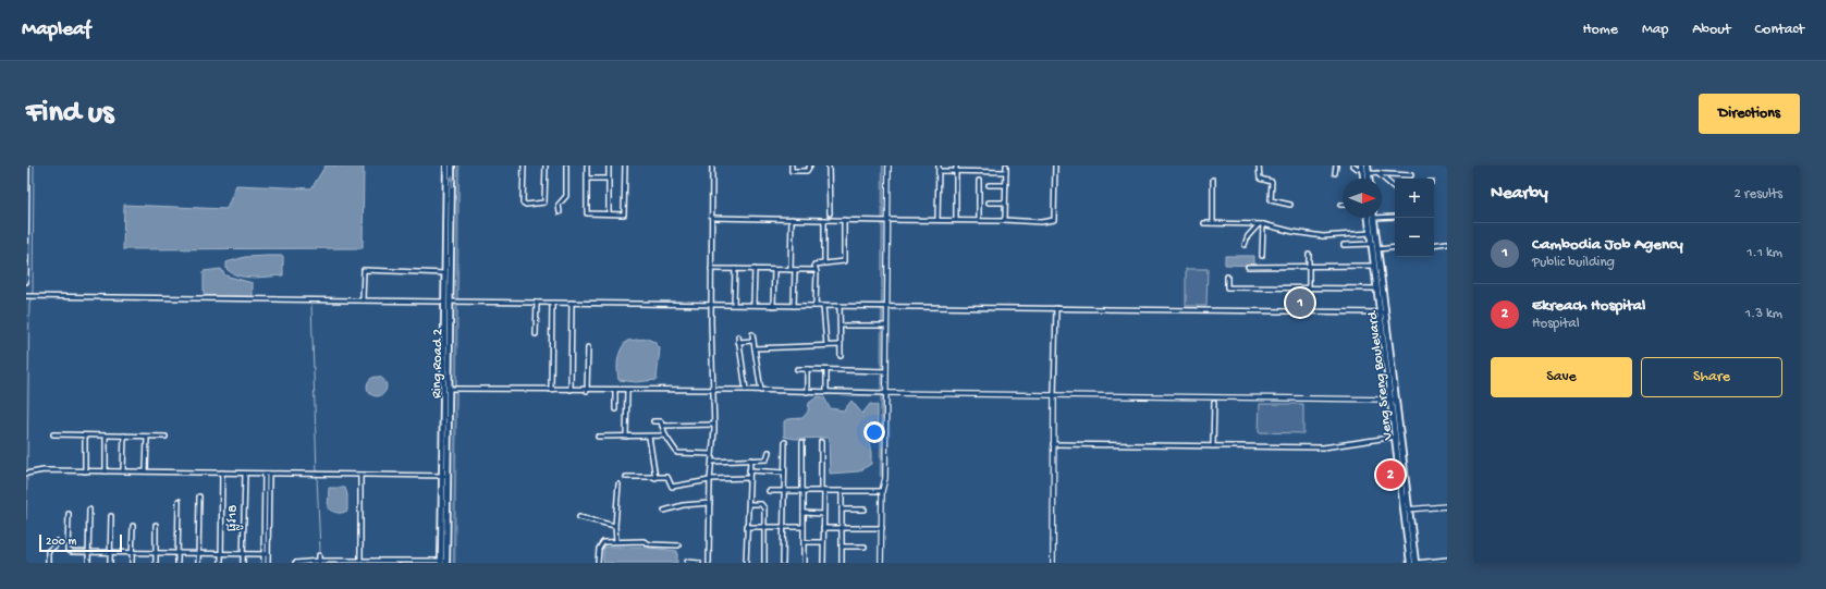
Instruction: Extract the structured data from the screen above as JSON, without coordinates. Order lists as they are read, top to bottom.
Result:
{
  "streets": {
    "main road": ["Ring Road 2", "Veng Sreng Boulevard"],
    "street": ["ផ្លូវ18"]
  },
  "scale_bar": "200 m",
  "north": "right",
  "page": {
    "header": "Mapleaf",
    "nav": [
      "Home",
      "Map",
      "About",
      "Contact"
    ],
    "buttons": [
      "Directions",
      ["Save", "Share"]
    ],
    "title": "Find us",
    "heading": ["Nearby", "2 results"],
    "map_buttons": ["+", "−"],
    "list": [
      {
        "mark": "1",
        "name": "Cambodia Job Agency",
        "note": "Public building",
        "value": "1.1 km"
      },
      {
        "mark": "2",
        "name": "Ekreach Hospital",
        "note": "Hospital",
        "value": "1.3 km"
      }
    ],
    "pins": ["1", "2"],
    "scale": "200 m"
  }
}
